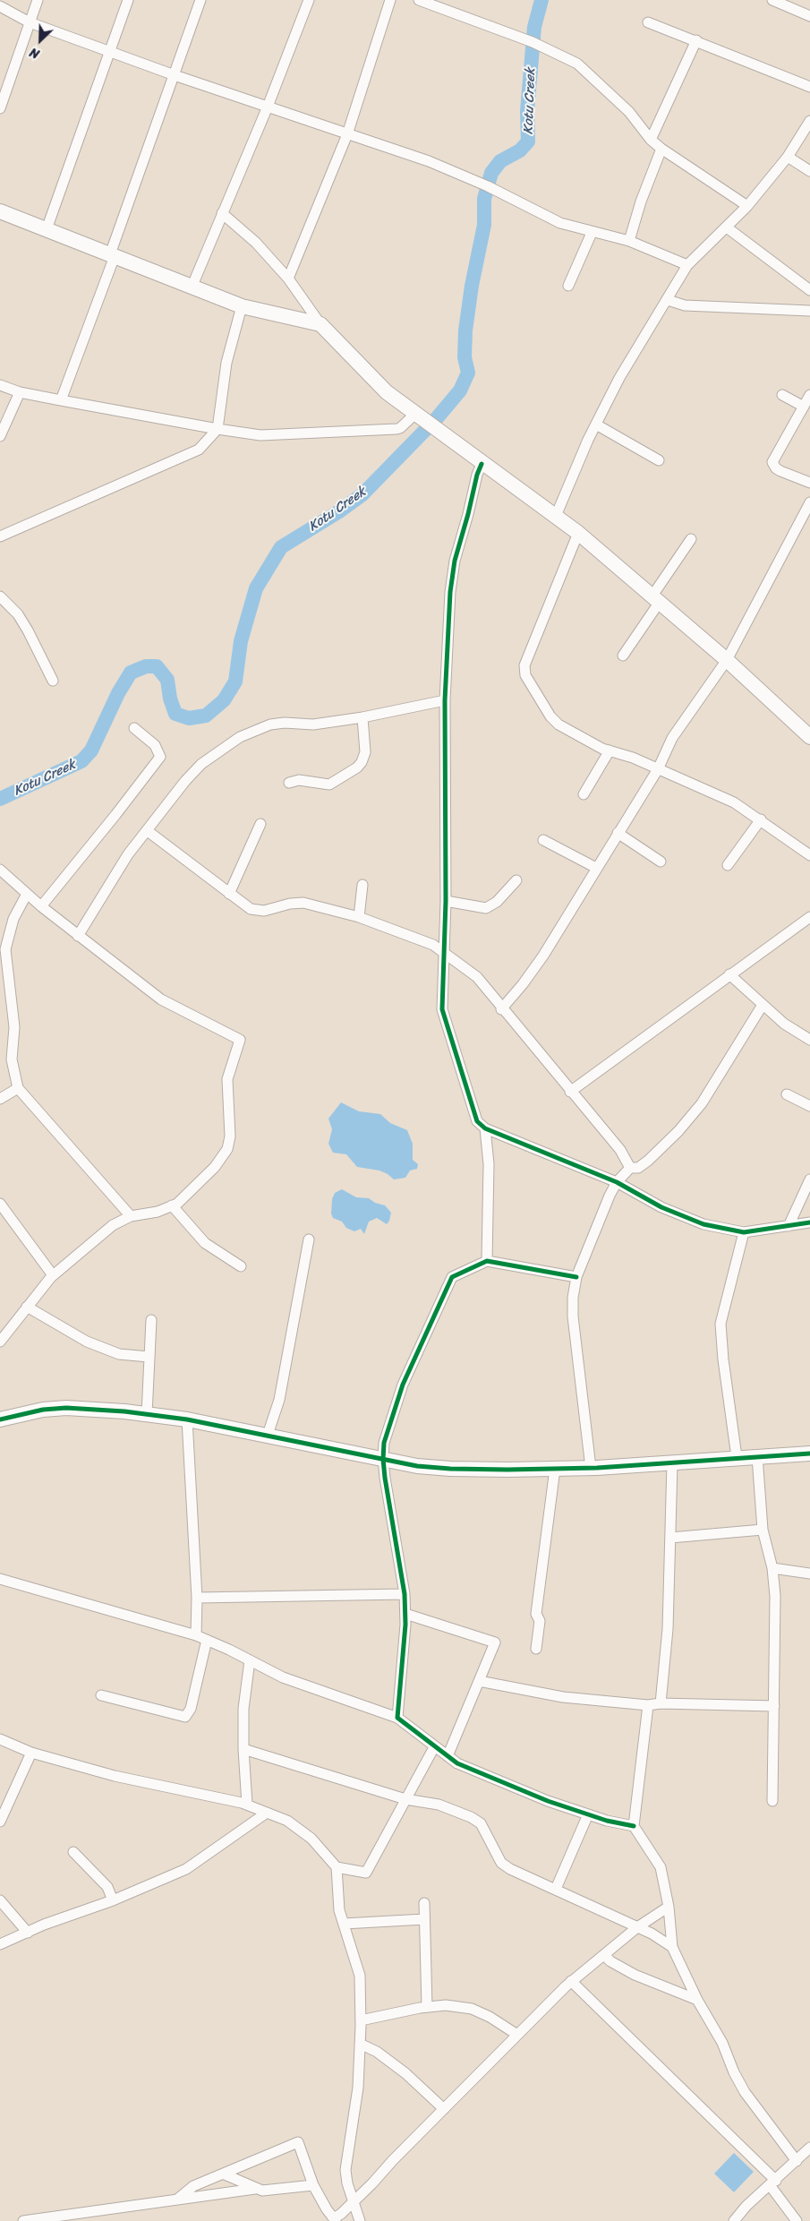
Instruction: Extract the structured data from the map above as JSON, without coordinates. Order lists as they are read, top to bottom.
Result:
{
  "water": ["Kotu Creek"],
  "north": "bottom left"
}
